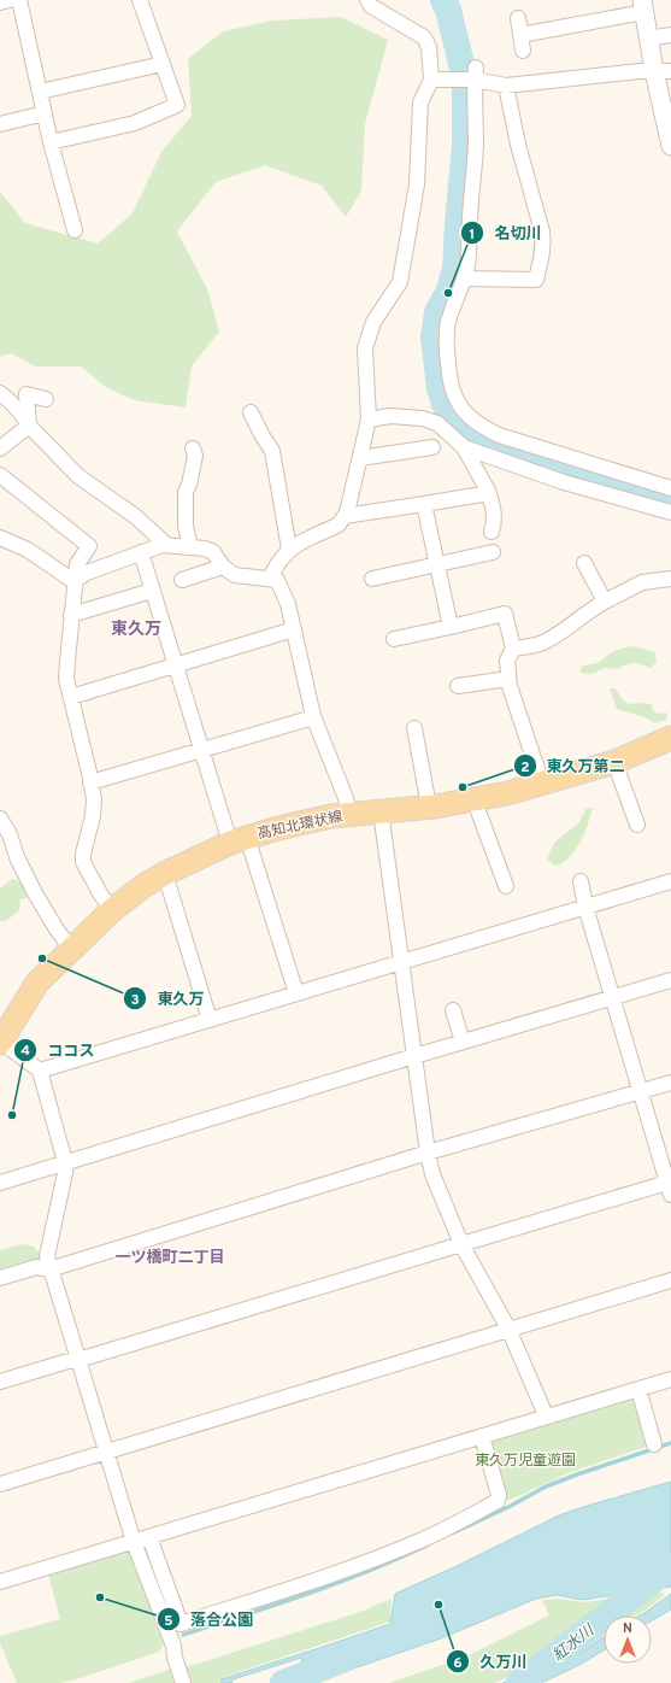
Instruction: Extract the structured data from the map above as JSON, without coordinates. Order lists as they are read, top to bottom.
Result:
{
  "streets": {
    "main road": ["高知北環状線"]
  },
  "districts": ["東久万", "一ツ橋町二丁目"],
  "water": ["紅水川"],
  "parks": ["東久万児童遊園"],
  "places": [
    "名切川",
    "東久万第二",
    "東久万",
    "ココス",
    "落合公園",
    "久万川"
  ],
  "north": "top"
}
